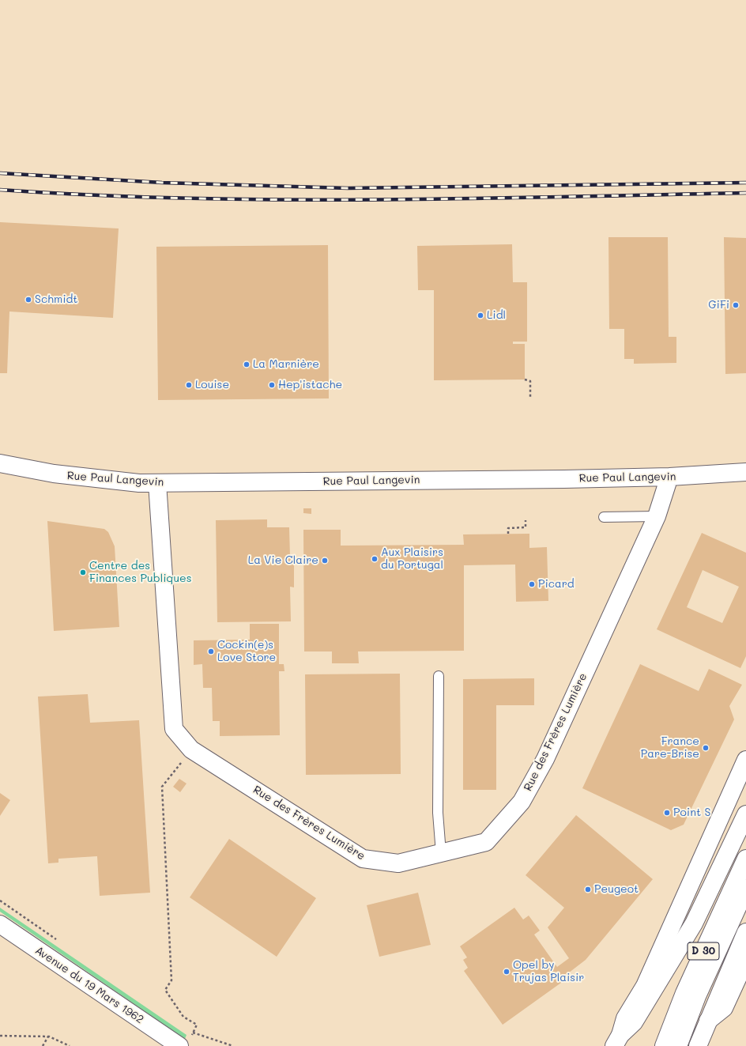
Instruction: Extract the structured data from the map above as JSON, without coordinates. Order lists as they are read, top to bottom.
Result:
{
  "streets": {
    "street": [
      "Rue Paul Langevin",
      "Rue des Frères Lumière",
      "D 30",
      "Avenue du 19 Mars 1962"
    ]
  },
  "crossings": [
    ["Rue Paul Langevin", "Rue des Frères Lumière"]
  ],
  "places": [
    "Schmidt",
    "GiFi",
    "Lidl",
    "La Marnière",
    "Louise",
    "Hep'istache",
    "Aux Plaisirs du Portugal",
    "La Vie Claire",
    "Centre des Finances Publiques",
    "Picard",
    "Cockin(e)s Love Store",
    "France Pare-Brise",
    "Point S",
    "Peugeot",
    "Opel by Trujas Plaisir"
  ]
}
